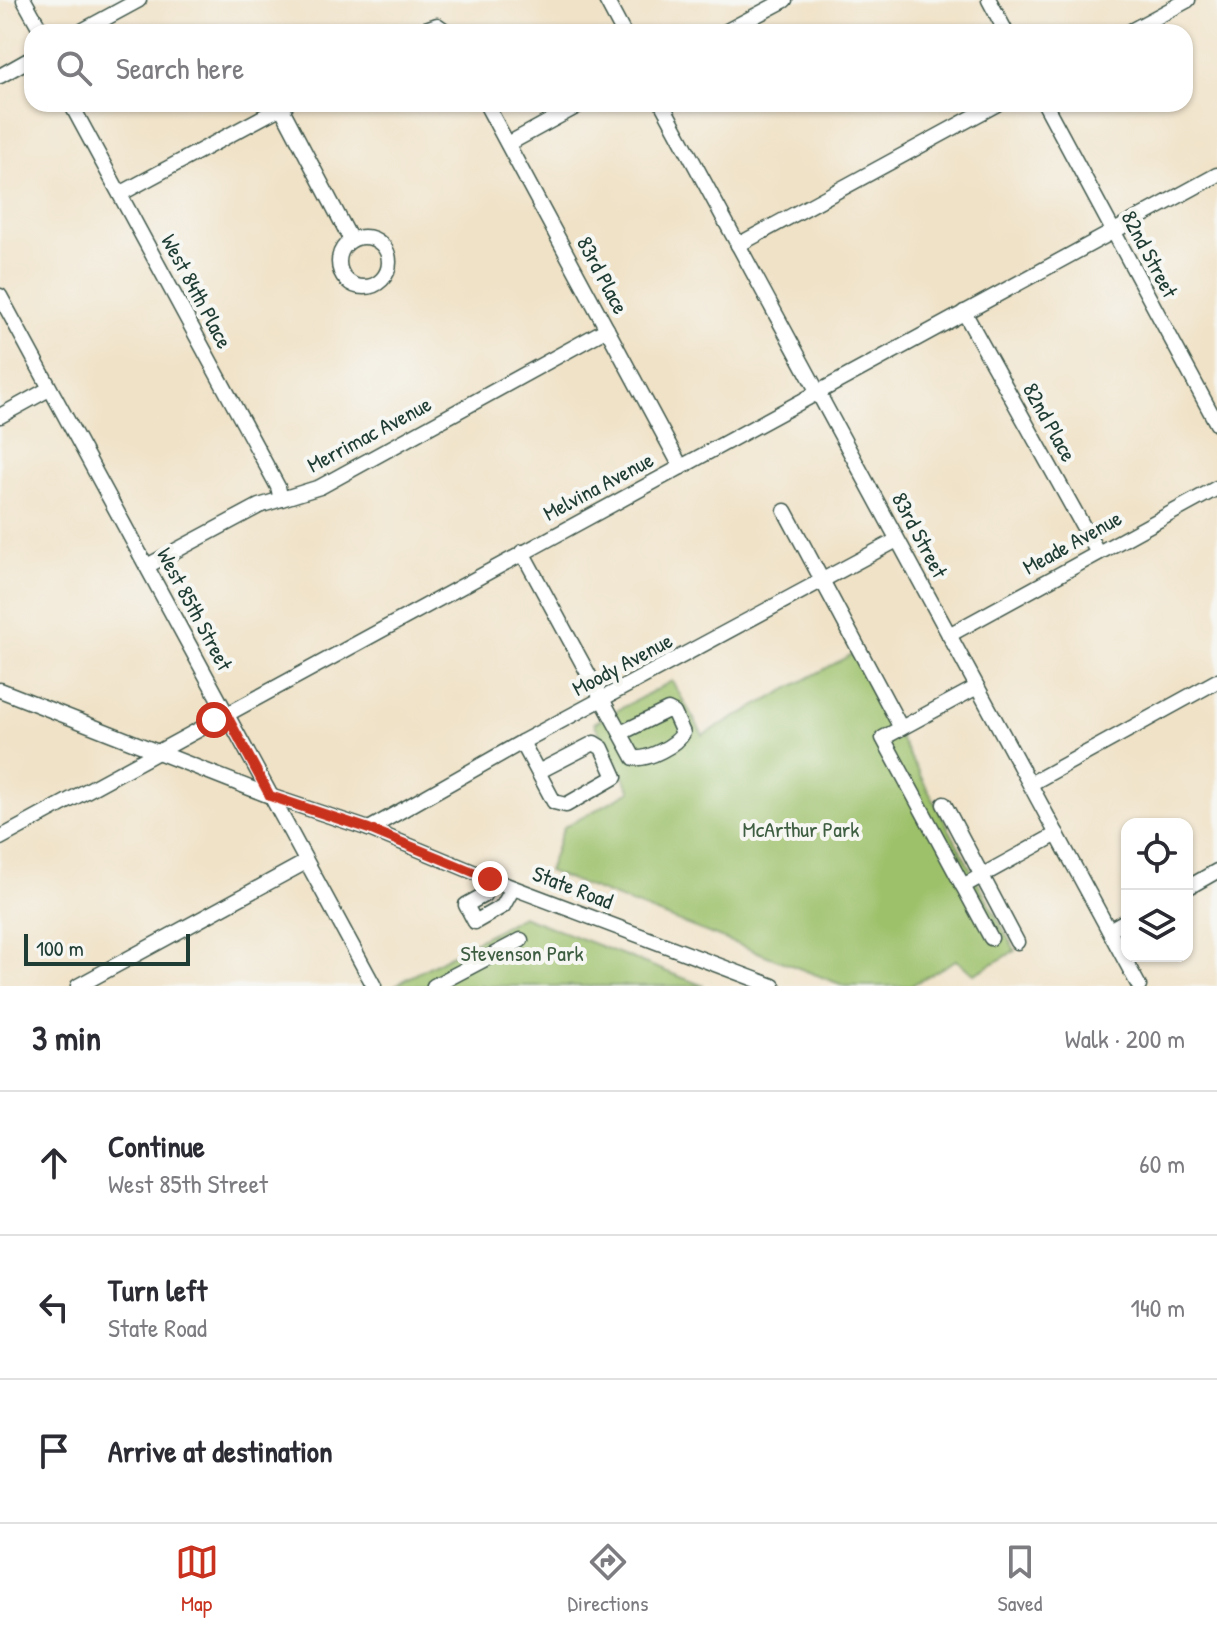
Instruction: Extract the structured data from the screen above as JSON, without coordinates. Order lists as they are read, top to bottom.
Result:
{
  "streets": {
    "street": [
      "82nd Street",
      "83rd Place",
      "West 84th Place",
      "82nd Place",
      "Merrimac Avenue",
      "Melvina Avenue",
      "83rd Street",
      "Meade Avenue",
      "West 85th Street",
      "Moody Avenue",
      "State Road"
    ]
  },
  "crossings": [
    ["82nd Street", "Melvina Avenue"],
    ["83rd Place", "Merrimac Avenue"],
    ["83rd Place", "Melvina Avenue"],
    ["West 84th Place", "Merrimac Avenue"],
    ["82nd Place", "Melvina Avenue"],
    ["82nd Place", "Meade Avenue"],
    ["Merrimac Avenue", "West 85th Street"],
    ["Melvina Avenue", "83rd Street"],
    ["Melvina Avenue", "West 85th Street"],
    ["Melvina Avenue", "State Road"],
    ["83rd Street", "Meade Avenue"],
    ["83rd Street", "Moody Avenue"],
    ["West 85th Street", "State Road"],
    ["Moody Avenue", "State Road"]
  ],
  "parks": ["McArthur Park", "Stevenson Park"],
  "scale_bar": "100 m",
  "page": {
    "search": "Search here",
    "scale": "100 m",
    "heading": ["3 min", "Walk · 200 m"],
    "list": [
      ["Continue", "West 85th Street", "60 m"],
      ["Turn left", "State Road", "140 m"],
      "Arrive at destination"
    ],
    "nav": ["Map", "Directions", "Saved"]
  }
}
